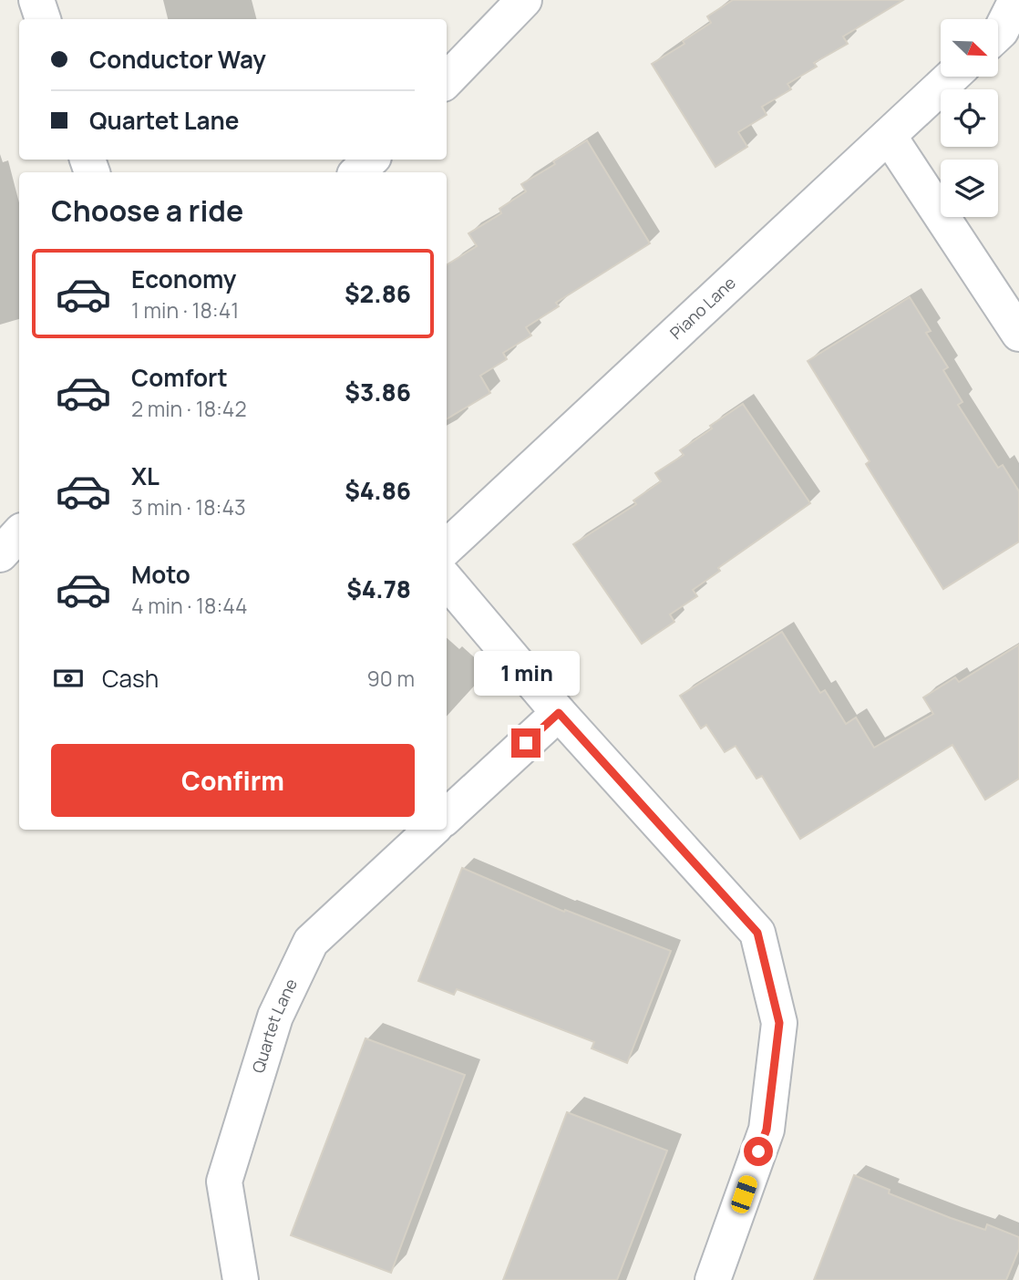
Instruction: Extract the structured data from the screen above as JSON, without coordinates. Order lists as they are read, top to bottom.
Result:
{
  "streets": {
    "street": ["Piano Lane", "Quartet Lane"]
  },
  "north": "bottom right",
  "page": {
    "banner": ["Conductor Way", "Quartet Lane"],
    "heading": "Choose a ride",
    "list": [
      {
        "name": "Economy",
        "note": "1 min · 18:41",
        "value": "$2.86"
      },
      {
        "name": "Comfort",
        "note": "2 min · 18:42",
        "value": "$3.86"
      },
      {
        "name": "XL",
        "note": "3 min · 18:43",
        "value": "$4.86"
      },
      {
        "name": "Moto",
        "note": "4 min · 18:44",
        "value": "$4.78"
      }
    ],
    "pay": ["Cash", "90 m"],
    "bubble": "1 min",
    "buttons": "Confirm"
  }
}
